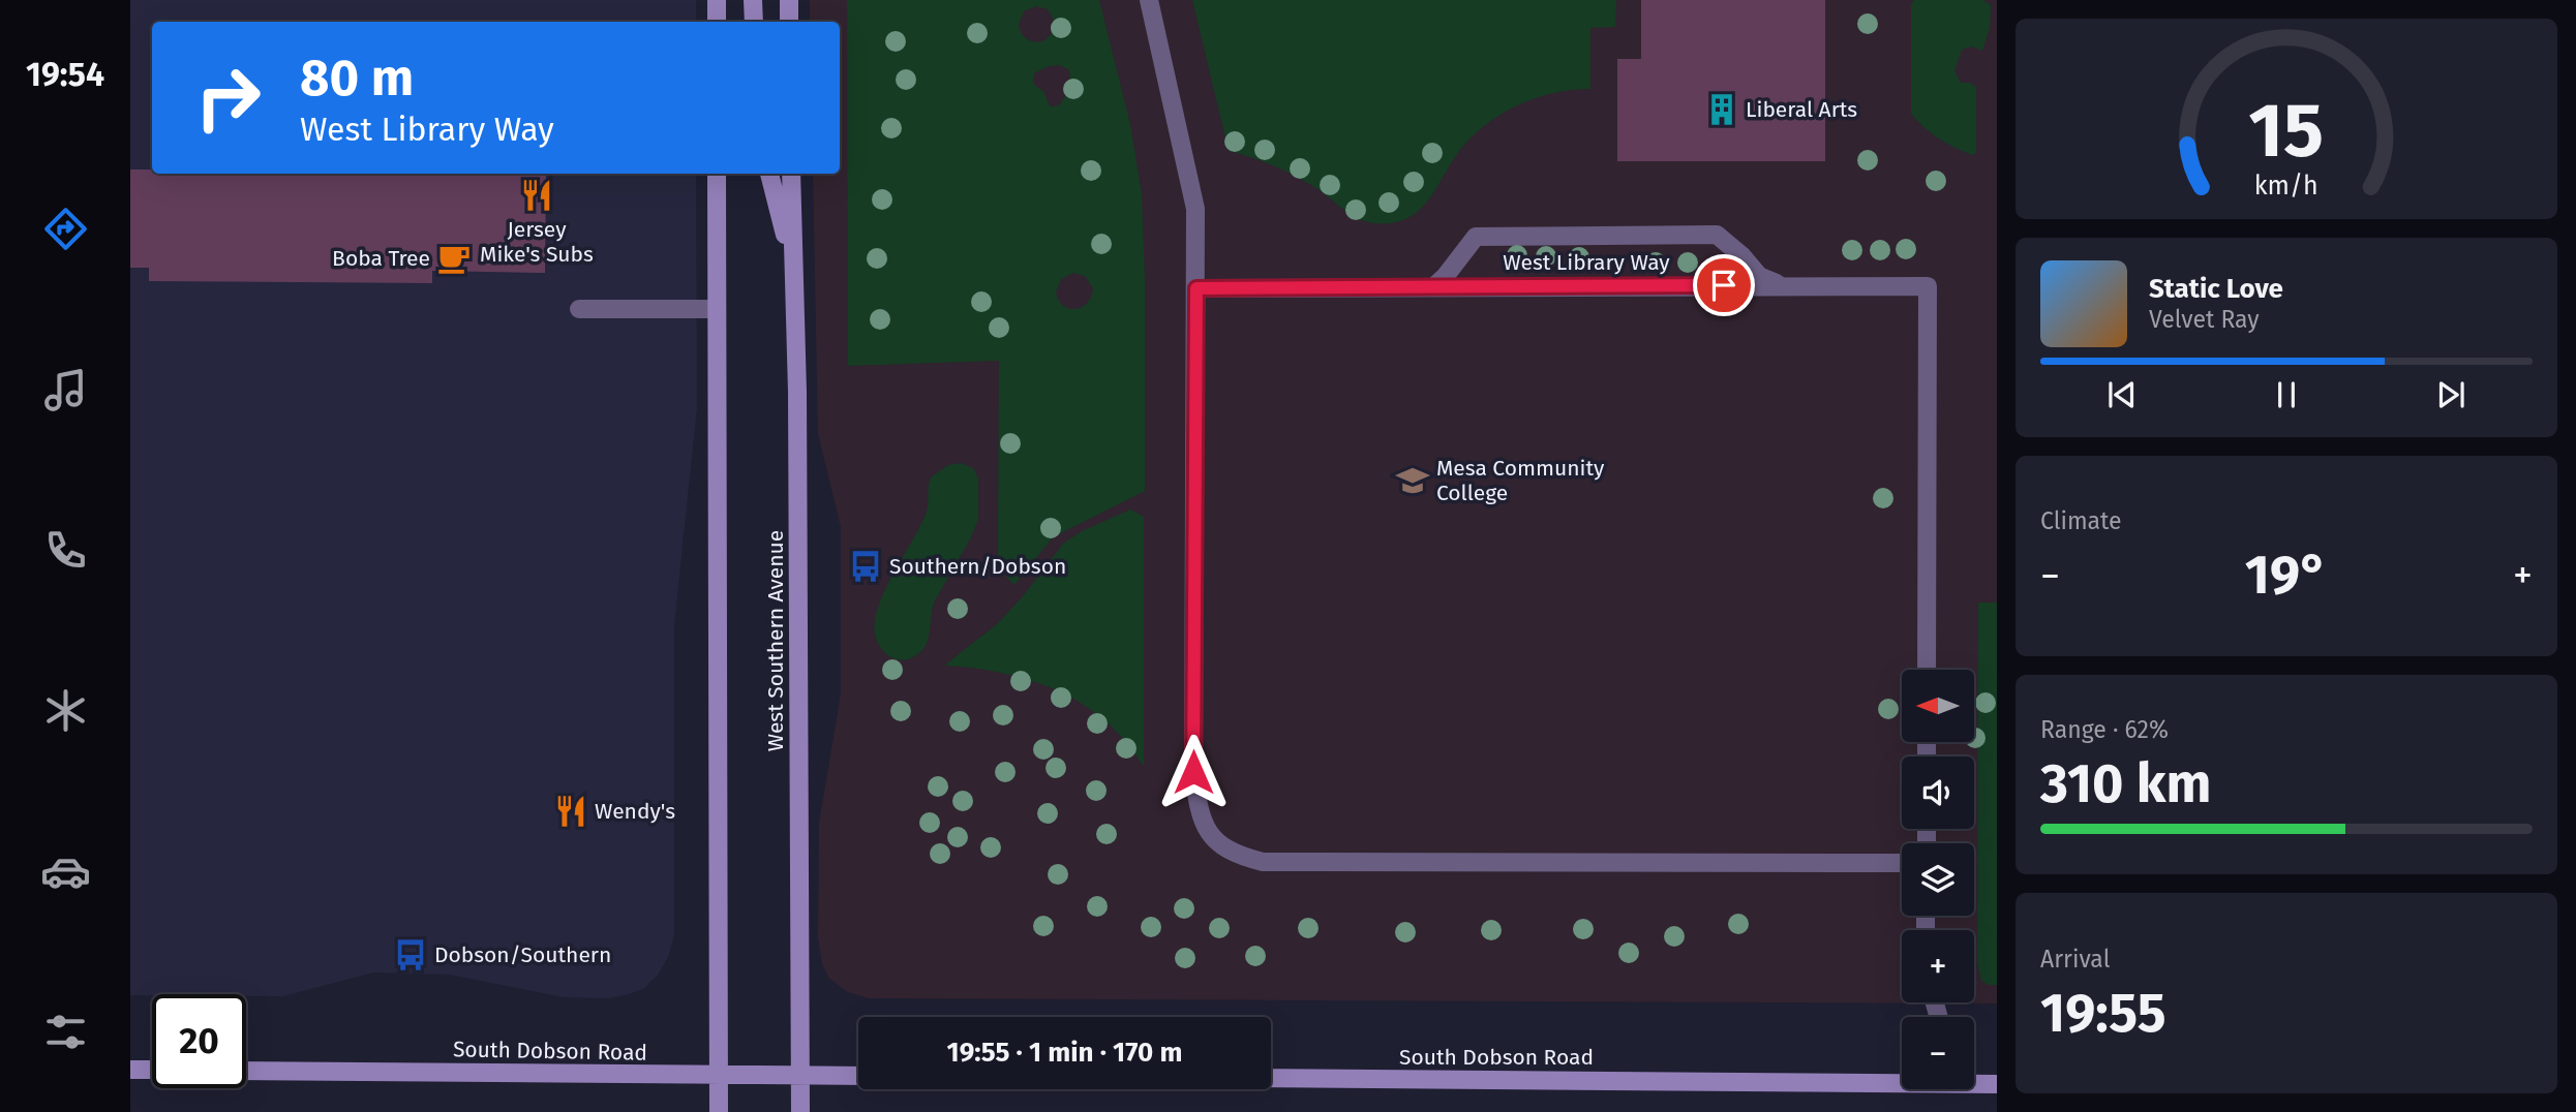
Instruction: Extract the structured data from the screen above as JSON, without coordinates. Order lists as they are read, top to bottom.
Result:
{
  "streets": {
    "main road": ["West Southern Avenue", "South Dobson Road"],
    "lane": ["West Library Way"]
  },
  "crossings": [
    ["West Southern Avenue", "South Dobson Road"]
  ],
  "places": {
    "building": ["Liberal Arts"],
    "restaurant": ["Jersey Mike's Subs", "Wendy's"],
    "cafe": ["Boba Tree"],
    "school or university": ["Mesa Community College"],
    "bus stop": ["Southern/Dobson", "Dobson/Southern"]
  },
  "north": "left",
  "page": {
    "tabs": "19:54",
    "turn": ["80 m", "West Library Way"],
    "song": ["Static Love", "Velvet Ray"],
    "tile": [
      "Climate",
      ["Range · 62%", "310 km"],
      ["Arrival", "19:55"]
    ],
    "heat": ["−", "19°", "+"],
    "map_buttons": ["+", "−"],
    "limit": "20",
    "trip": "19:55 · 1 min · 170 m",
    "gauge": ["15", "km/h"]
  }
}
